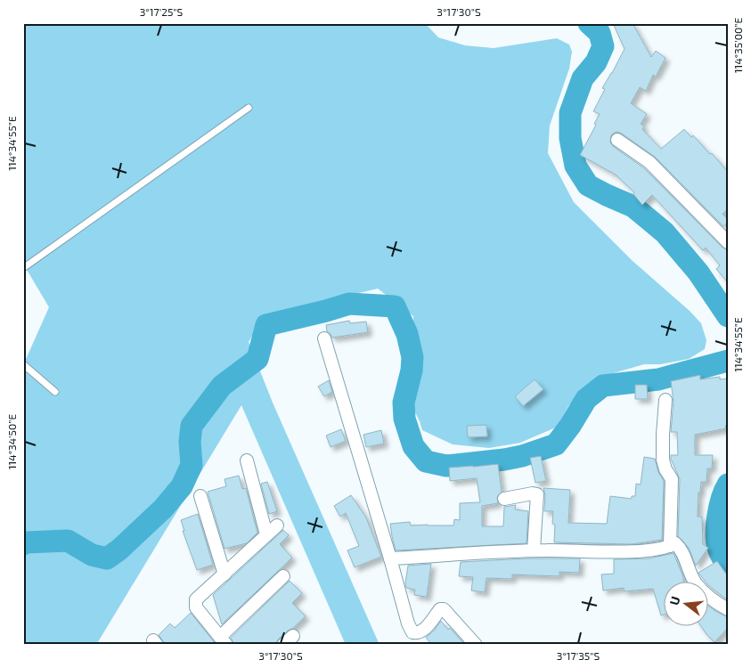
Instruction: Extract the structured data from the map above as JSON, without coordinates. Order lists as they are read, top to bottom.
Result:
{
  "north": "left",
  "coordinates": [
    "3°17'25\"S",
    "3°17'30\"S",
    "114°35'00\"E",
    "114°34'55\"E",
    "114°34'50\"E",
    "3°17'35\"S"
  ]
}
